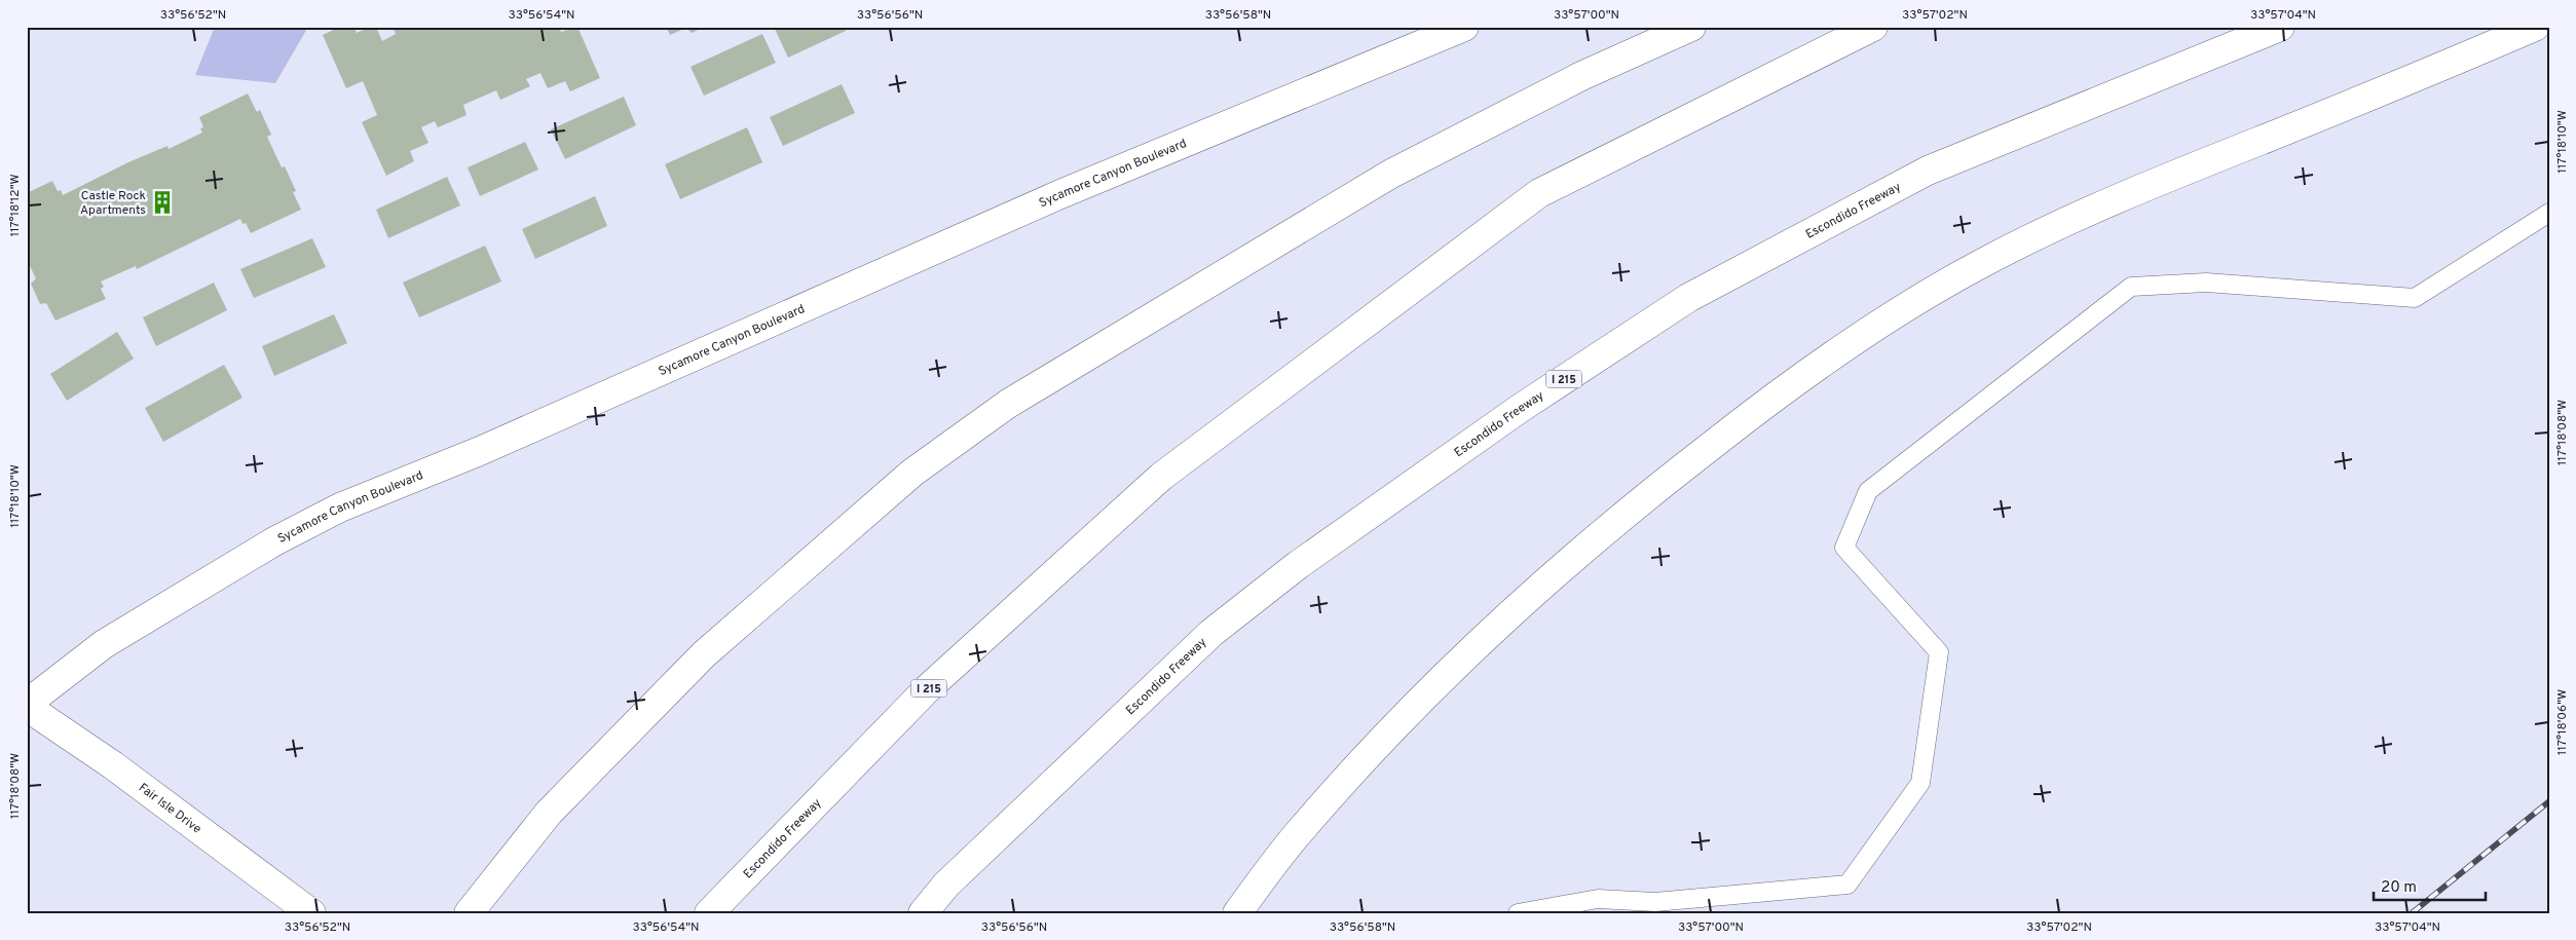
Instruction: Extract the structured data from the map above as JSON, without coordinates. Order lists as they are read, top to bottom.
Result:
{
  "streets": {
    "main road": [
      "Sycamore Canyon Boulevard",
      "Escondido Freeway",
      "I 215",
      "Fair Isle Drive"
    ]
  },
  "crossings": [
    ["Sycamore Canyon Boulevard", "Fair Isle Drive"]
  ],
  "places": {
    "building": ["Castle Rock Apartments"]
  },
  "scale_bar": "20 m",
  "coordinates": [
    "33°56'52\"N",
    "33°56'54\"N",
    "33°56'56\"N",
    "33°56'58\"N",
    "33°57'00\"N",
    "33°57'02\"N",
    "33°57'04\"N",
    "117°18'10\"W",
    "117°18'12\"W",
    "117°18'08\"W",
    "117°18'06\"W"
  ]
}
